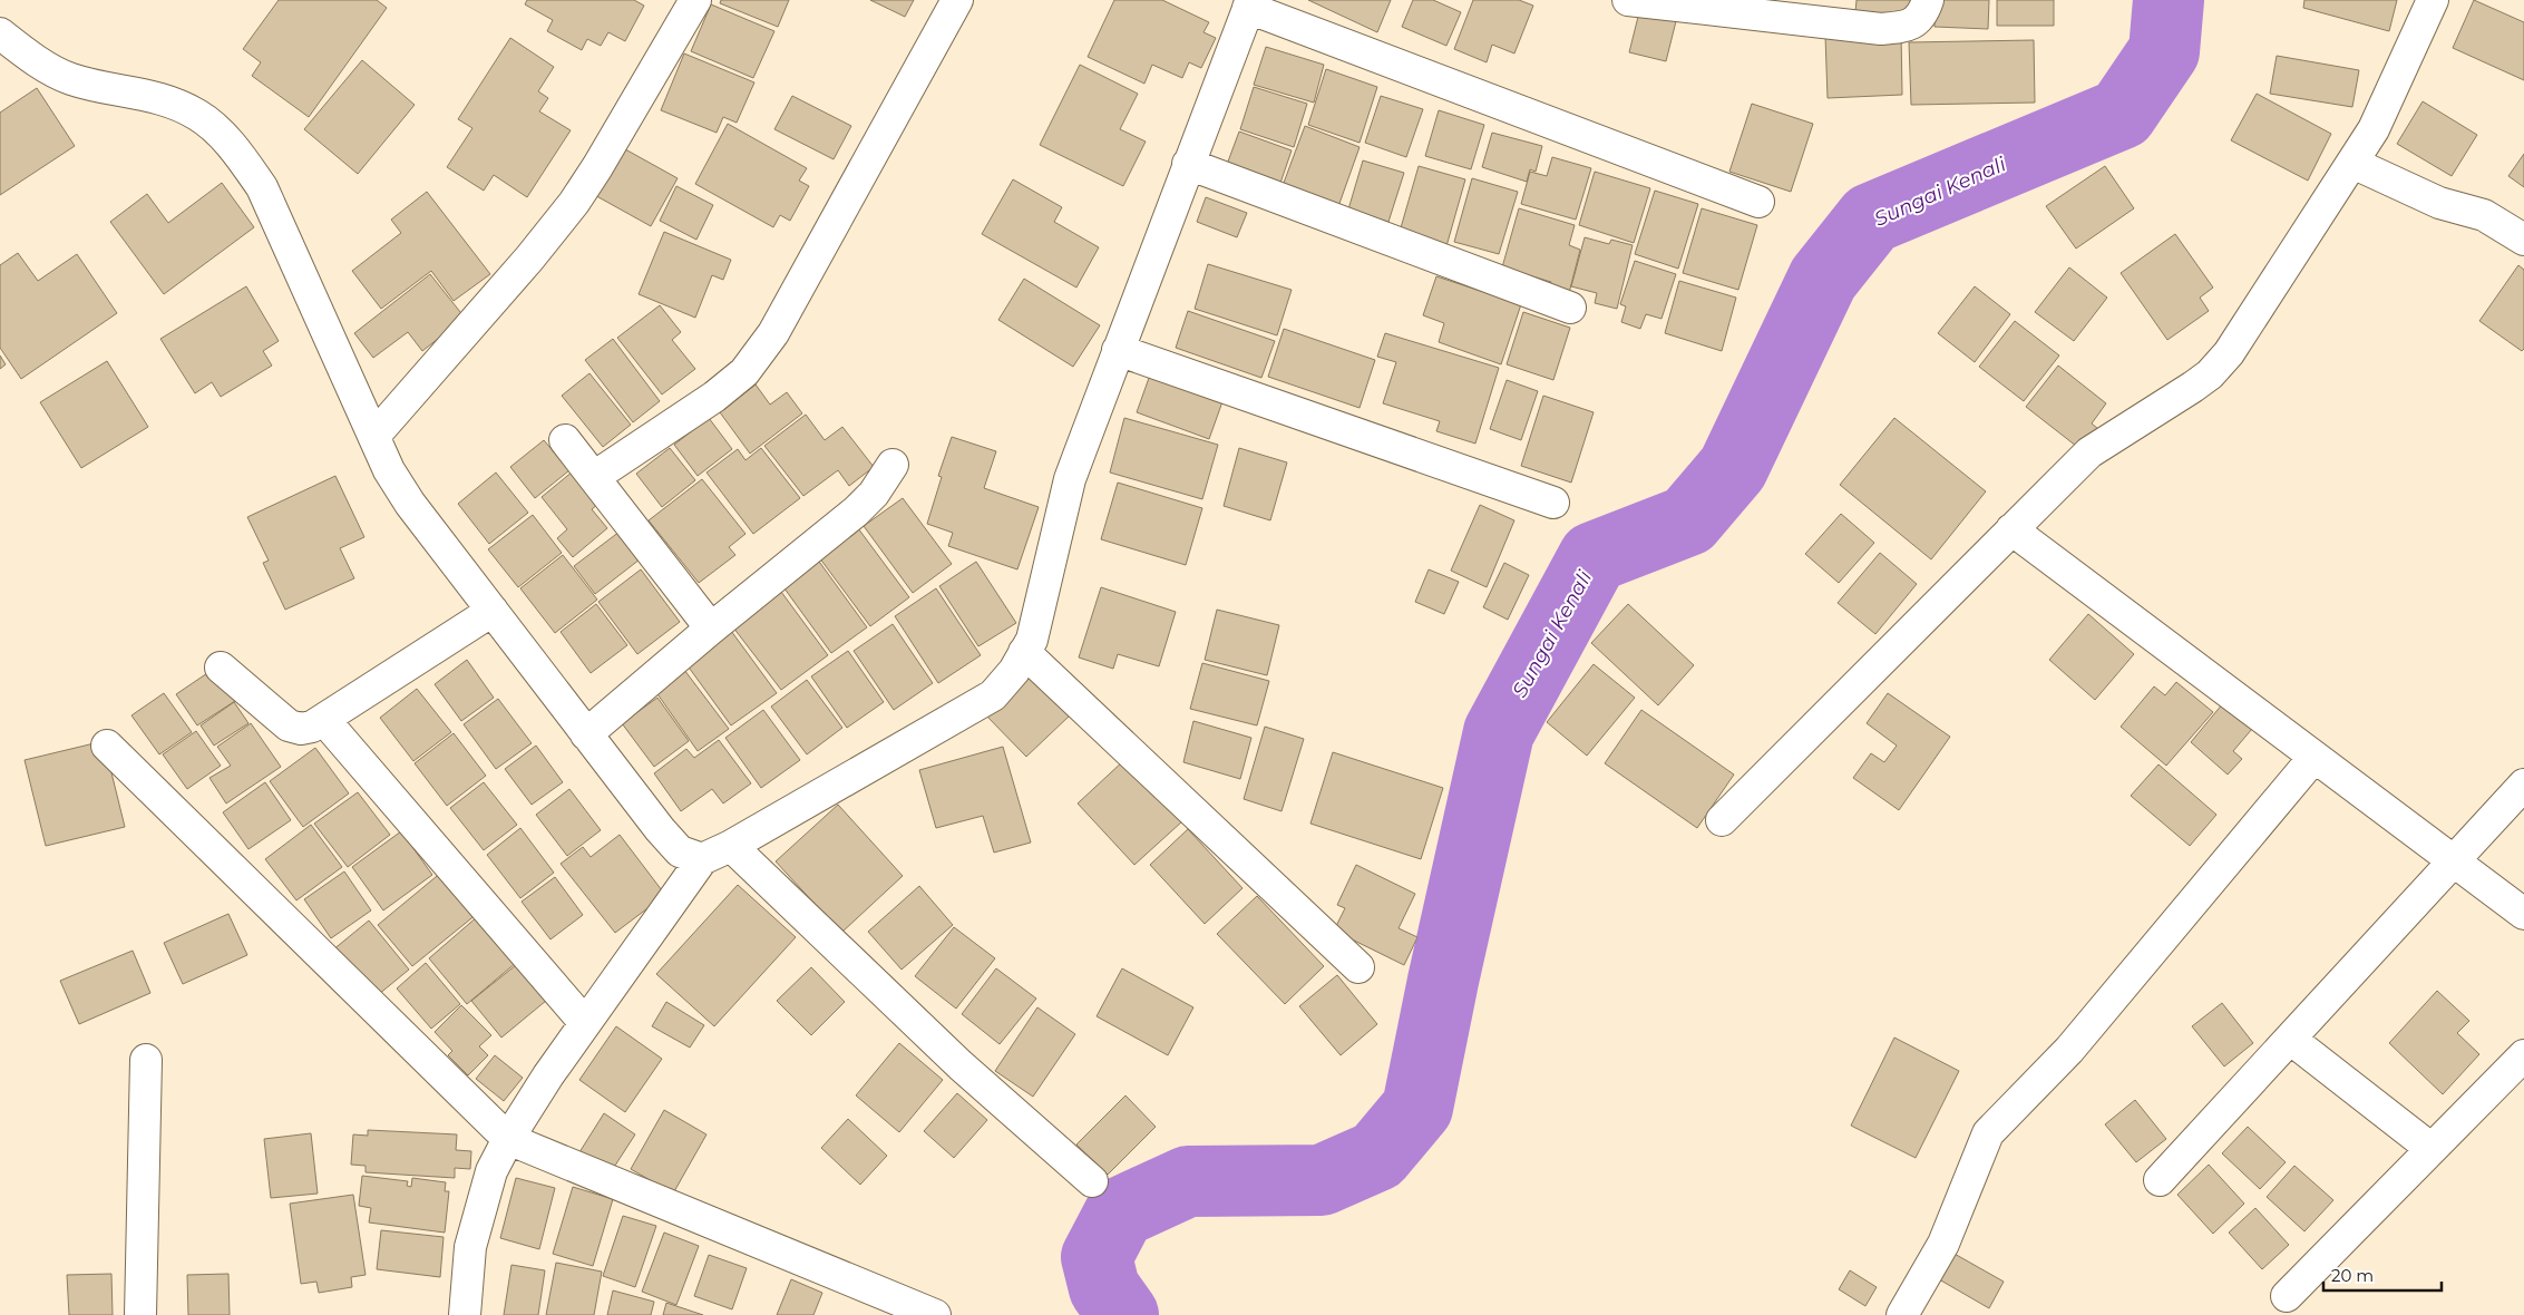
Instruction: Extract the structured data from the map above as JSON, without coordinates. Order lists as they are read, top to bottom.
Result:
{
  "water": ["Sungai Kenali"],
  "scale_bar": "20 m"
}
